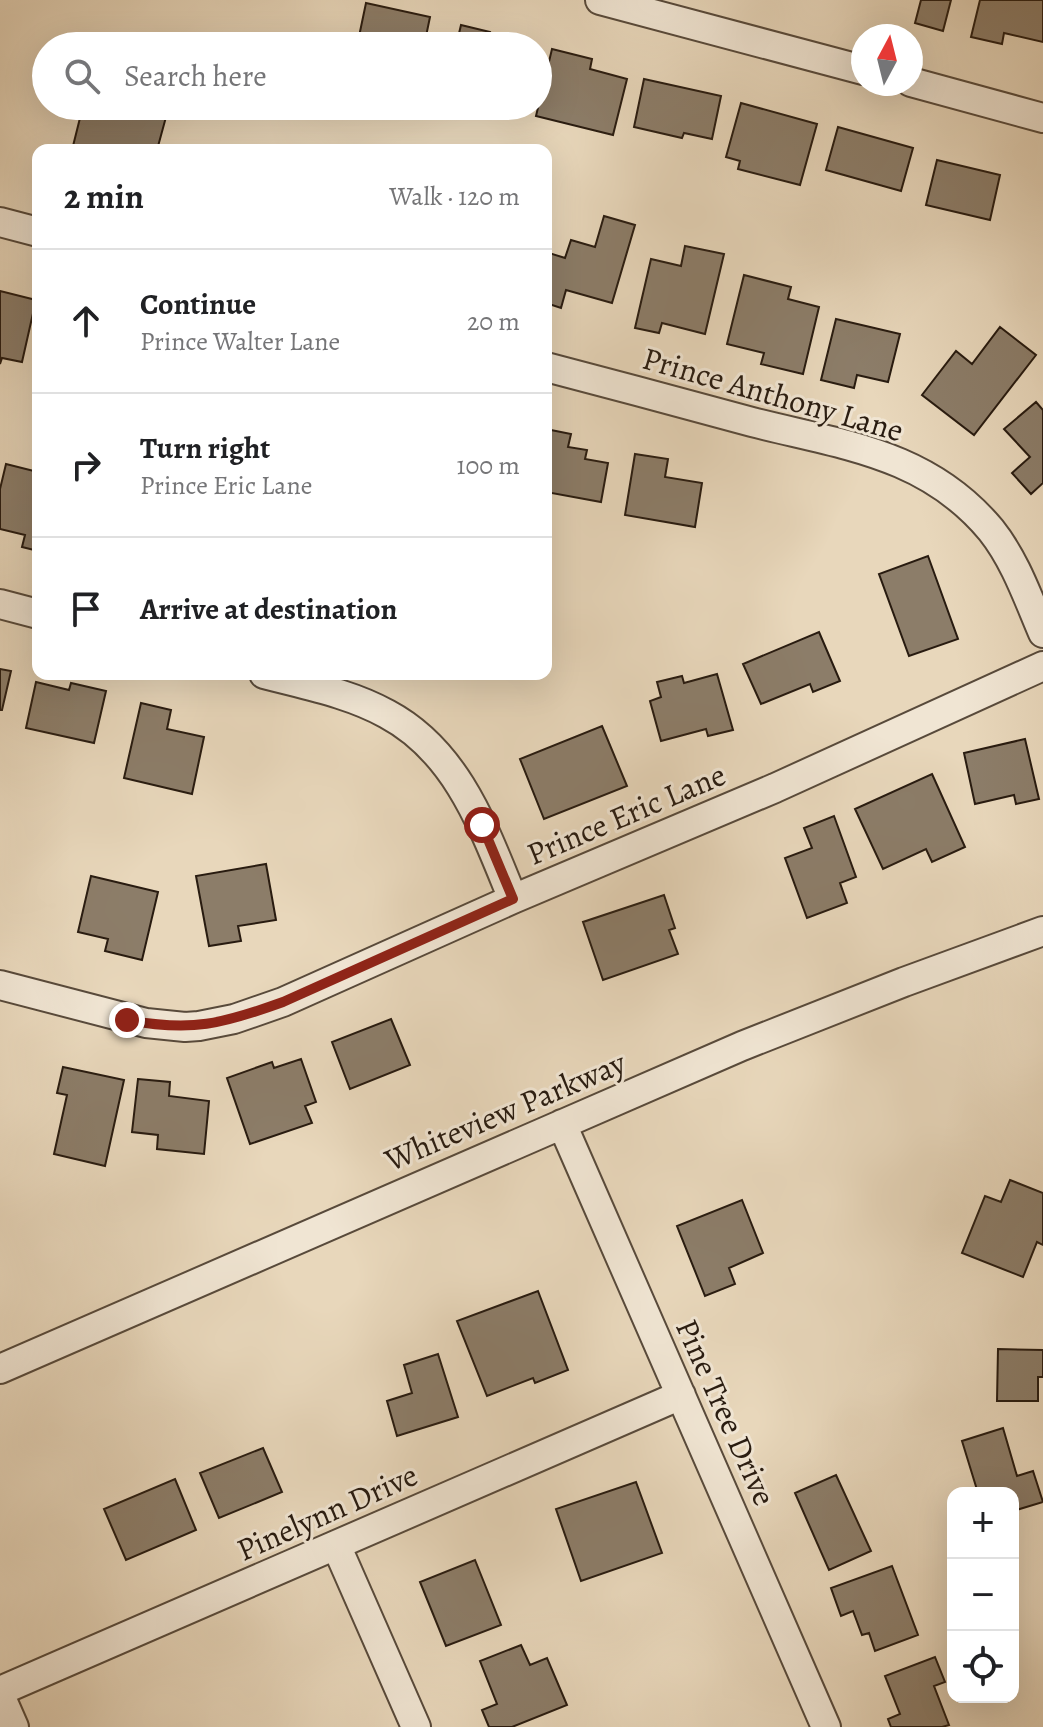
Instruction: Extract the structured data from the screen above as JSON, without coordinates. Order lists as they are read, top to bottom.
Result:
{
  "streets": {
    "street": [
      "Prince Anthony Lane",
      "Prince Eric Lane",
      "Whiteview Parkway",
      "Pine Tree Drive",
      "Pinelynn Drive"
    ]
  },
  "crossings": [
    ["Whiteview Parkway", "Pine Tree Drive"],
    ["Pine Tree Drive", "Pinelynn Drive"]
  ],
  "north": "top",
  "page": {
    "search": "Search here",
    "heading": ["2 min", "Walk · 120 m"],
    "list": [
      ["Continue", "Prince Walter Lane", "20 m"],
      ["Turn right", "Prince Eric Lane", "100 m"],
      "Arrive at destination"
    ],
    "map_buttons": ["+", "−"]
  }
}
